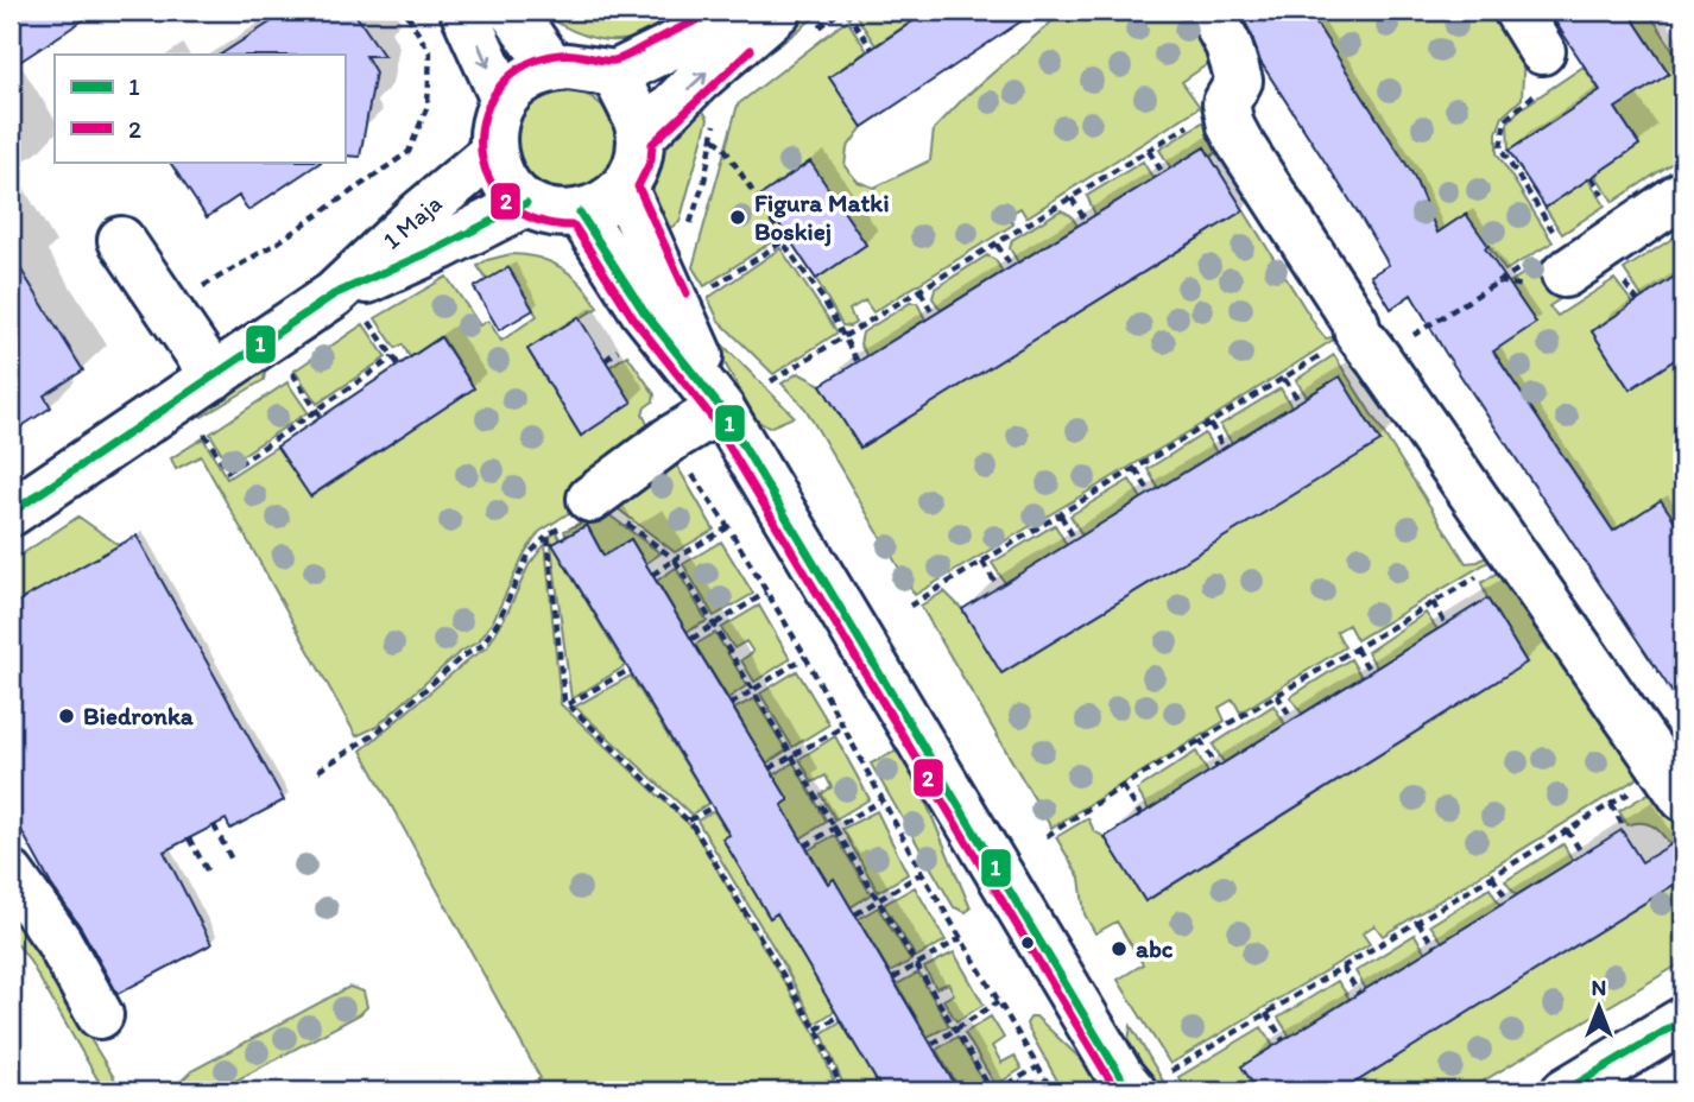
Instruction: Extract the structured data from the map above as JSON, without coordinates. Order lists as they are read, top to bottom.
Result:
{
  "streets": {
    "street": ["1 Maja"]
  },
  "places": ["Figura Matki Boskiej", "Biedronka", "abc"],
  "lines": ["transit line 2", "transit line 1"],
  "legend": ["1", "2"],
  "north": "top"
}
